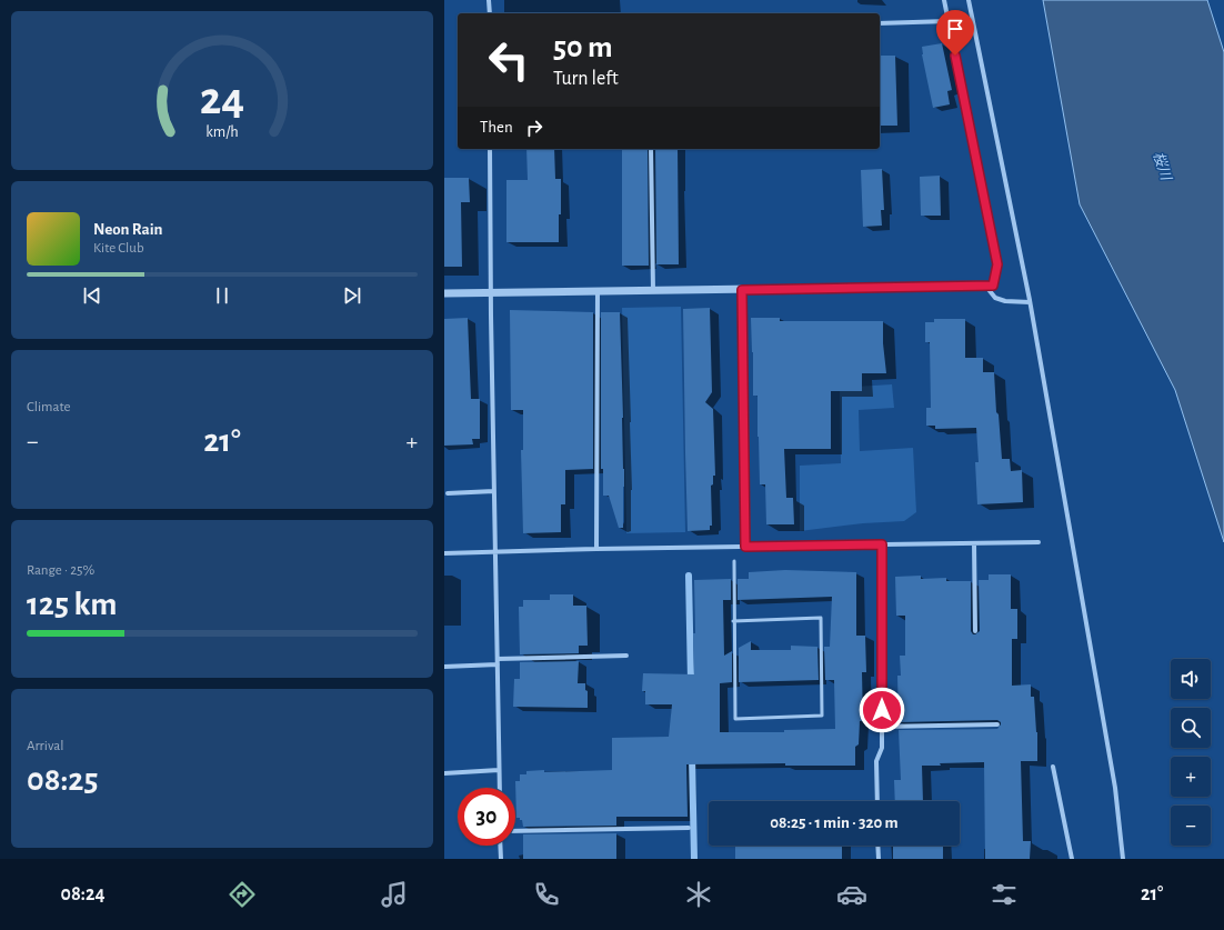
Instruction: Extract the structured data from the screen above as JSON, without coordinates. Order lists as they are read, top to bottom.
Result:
{
  "water": ["桜川"],
  "page": {
    "turn": ["50 m", "Turn left"],
    "then": "Then",
    "song": ["Neon Rain", "Kite Club"],
    "tile": [
      "Climate",
      ["Range · 25%", "125 km"],
      ["Arrival", "08:25"]
    ],
    "heat": ["−", "21°", "+"],
    "map_buttons": ["+", "−"],
    "limit": "30",
    "trip": "08:25 · 1 min · 320 m",
    "tabs": ["08:24", "21°"],
    "gauge": ["24", "km/h"]
  }
}
